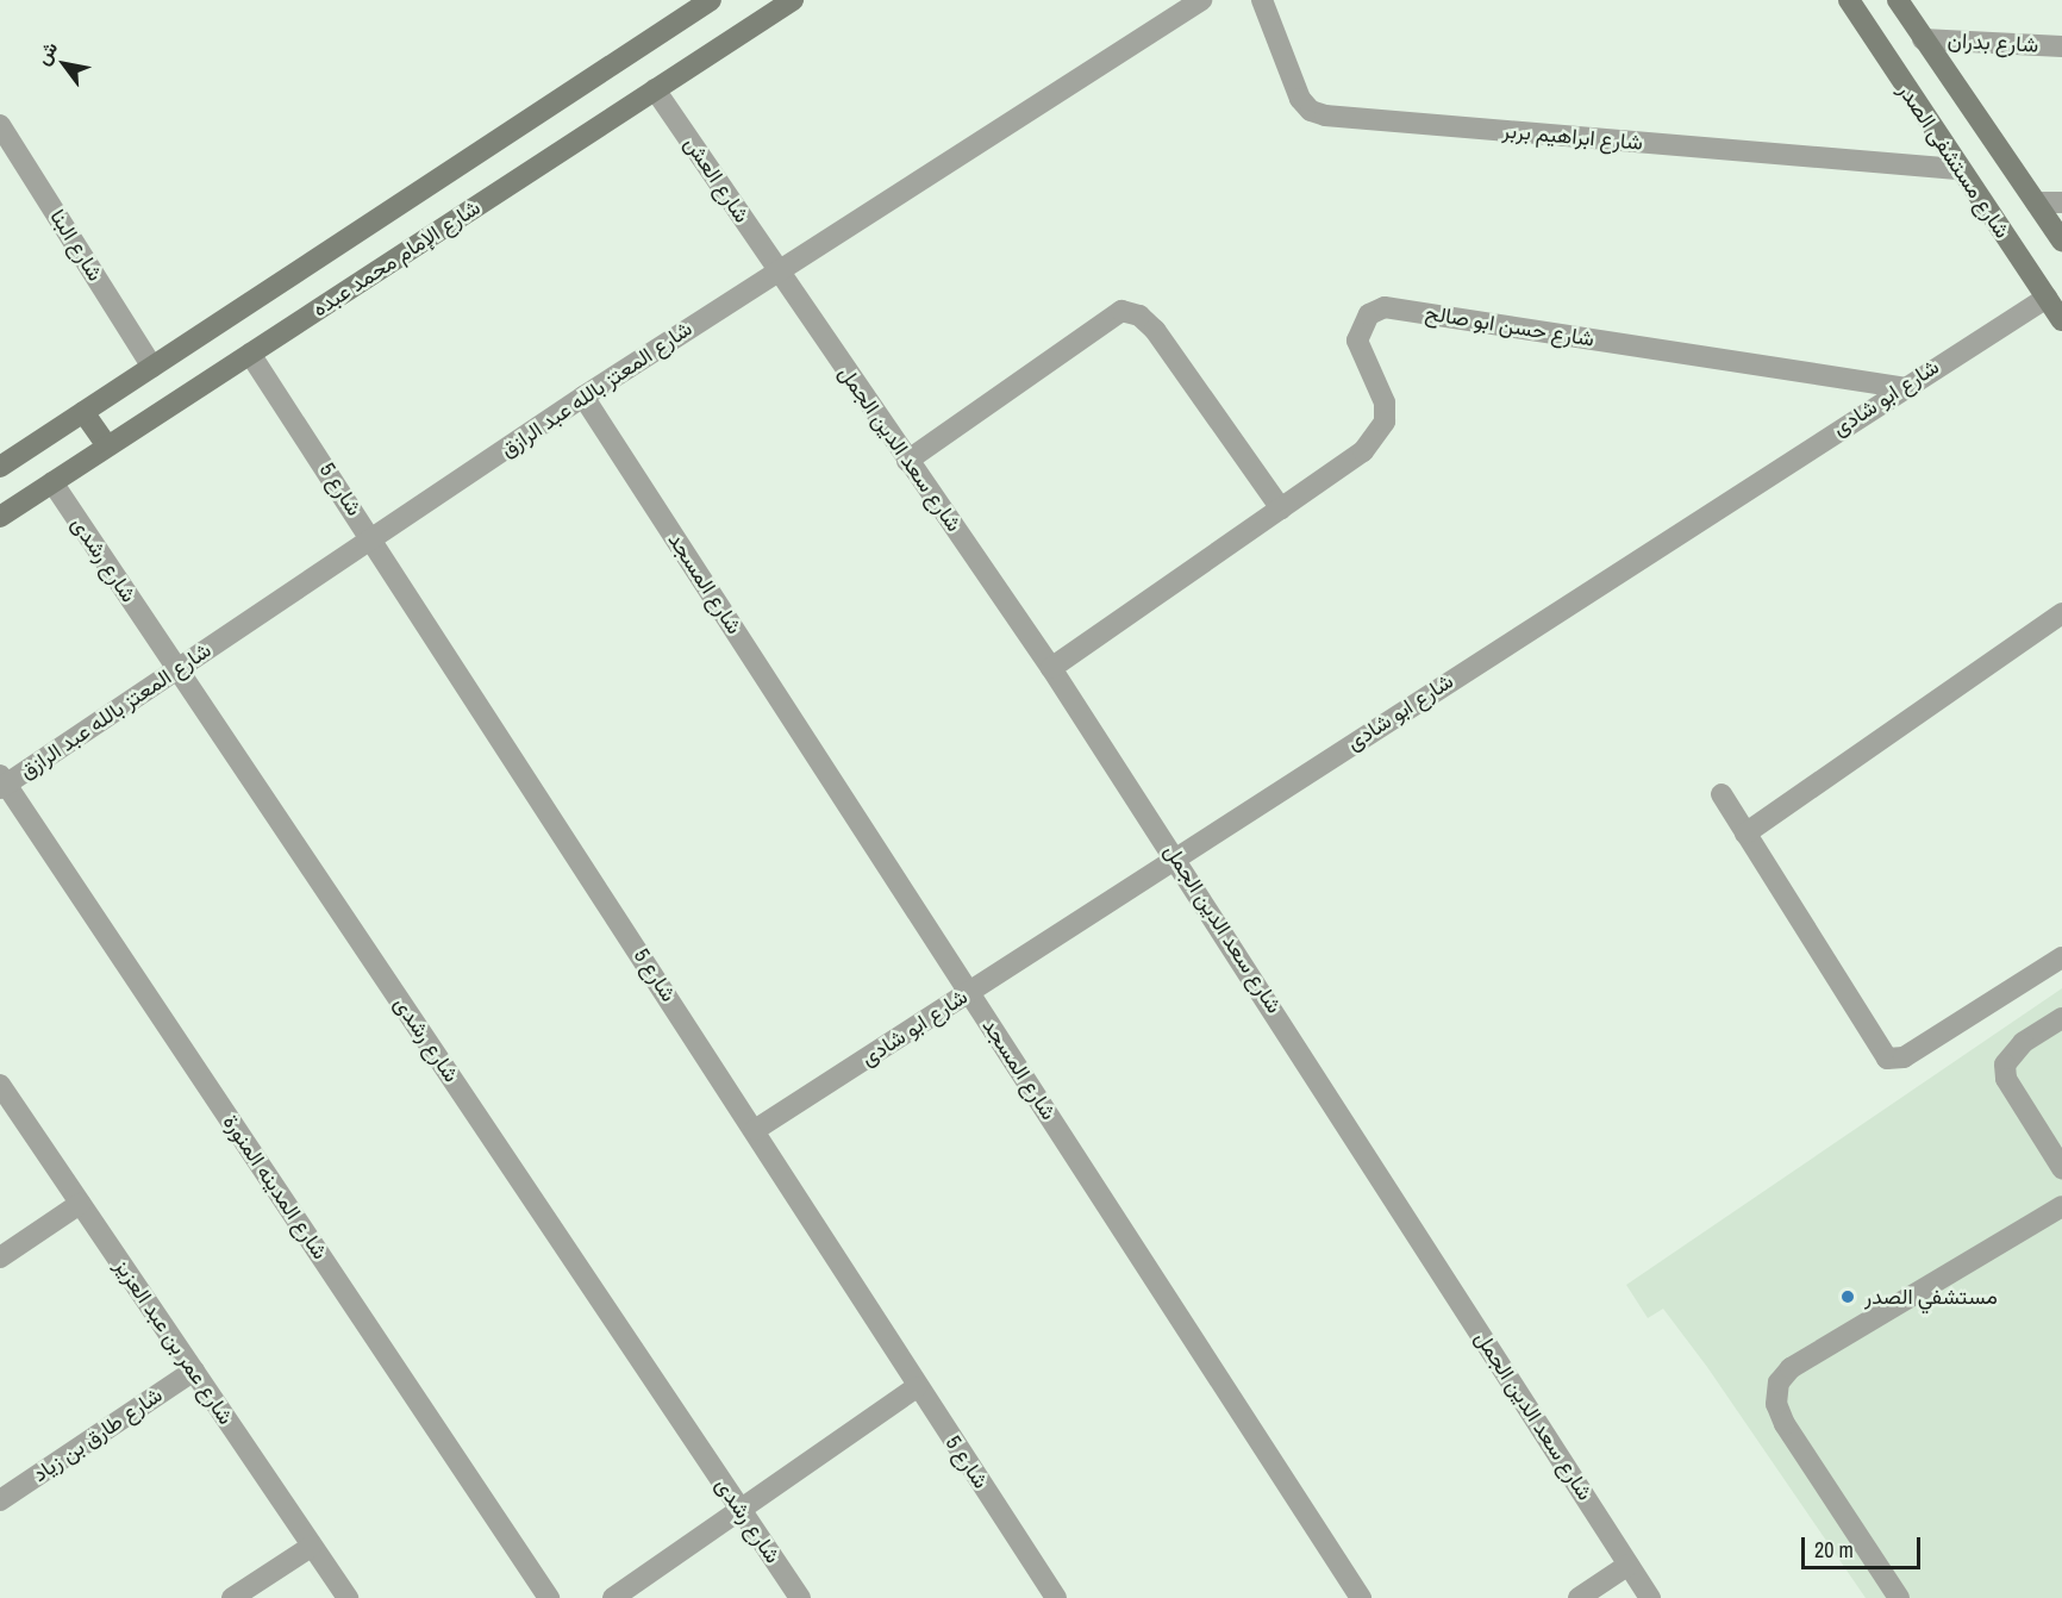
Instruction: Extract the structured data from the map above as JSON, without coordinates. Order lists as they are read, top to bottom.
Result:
{
  "streets": {
    "street": [
      "شارع بدران",
      "شارع ابراهيم بربر",
      "شارع مستشفى الصدر",
      "شارع العش",
      "شارع البنا",
      "شارع الإمام محمد عبده",
      "شارع حسن ابو صالح",
      "شارع المعتز بالله عبد الرازق",
      "شارع ابو شادى",
      "شارع سعد الدين الجمل",
      "شارع 5",
      "شارع رشدى",
      "شارع المسجد",
      "شارع المدينه المنورة",
      "شارع عمر بن عبد العزيز",
      "شارع طارق بن زياد"
    ]
  },
  "crossings": [
    ["شارع بدران", "شارع مستشفى الصدر"],
    ["شارع ابراهيم بربر", "شارع مستشفى الصدر"],
    ["شارع مستشفى الصدر", "شارع ابو شادى"],
    ["شارع العش", "شارع الإمام محمد عبده"],
    ["شارع العش", "شارع المعتز بالله عبد الرازق"],
    ["شارع العش", "شارع سعد الدين الجمل"],
    ["شارع البنا", "شارع الإمام محمد عبده"],
    ["شارع الإمام محمد عبده", "شارع 5"],
    ["شارع الإمام محمد عبده", "شارع رشدى"],
    ["شارع حسن ابو صالح", "شارع ابو شادى"],
    ["شارع حسن ابو صالح", "شارع سعد الدين الجمل"],
    ["شارع المعتز بالله عبد الرازق", "شارع سعد الدين الجمل"],
    ["شارع المعتز بالله عبد الرازق", "شارع 5"],
    ["شارع المعتز بالله عبد الرازق", "شارع رشدى"],
    ["شارع المعتز بالله عبد الرازق", "شارع المسجد"],
    ["شارع المعتز بالله عبد الرازق", "شارع المدينه المنورة"],
    ["شارع ابو شادى", "شارع سعد الدين الجمل"],
    ["شارع ابو شادى", "شارع 5"],
    ["شارع ابو شادى", "شارع المسجد"],
    ["شارع عمر بن عبد العزيز", "شارع طارق بن زياد"]
  ],
  "places": ["مستشفي الصدر"],
  "scale_bar": "20 m",
  "north": "top left"
}
